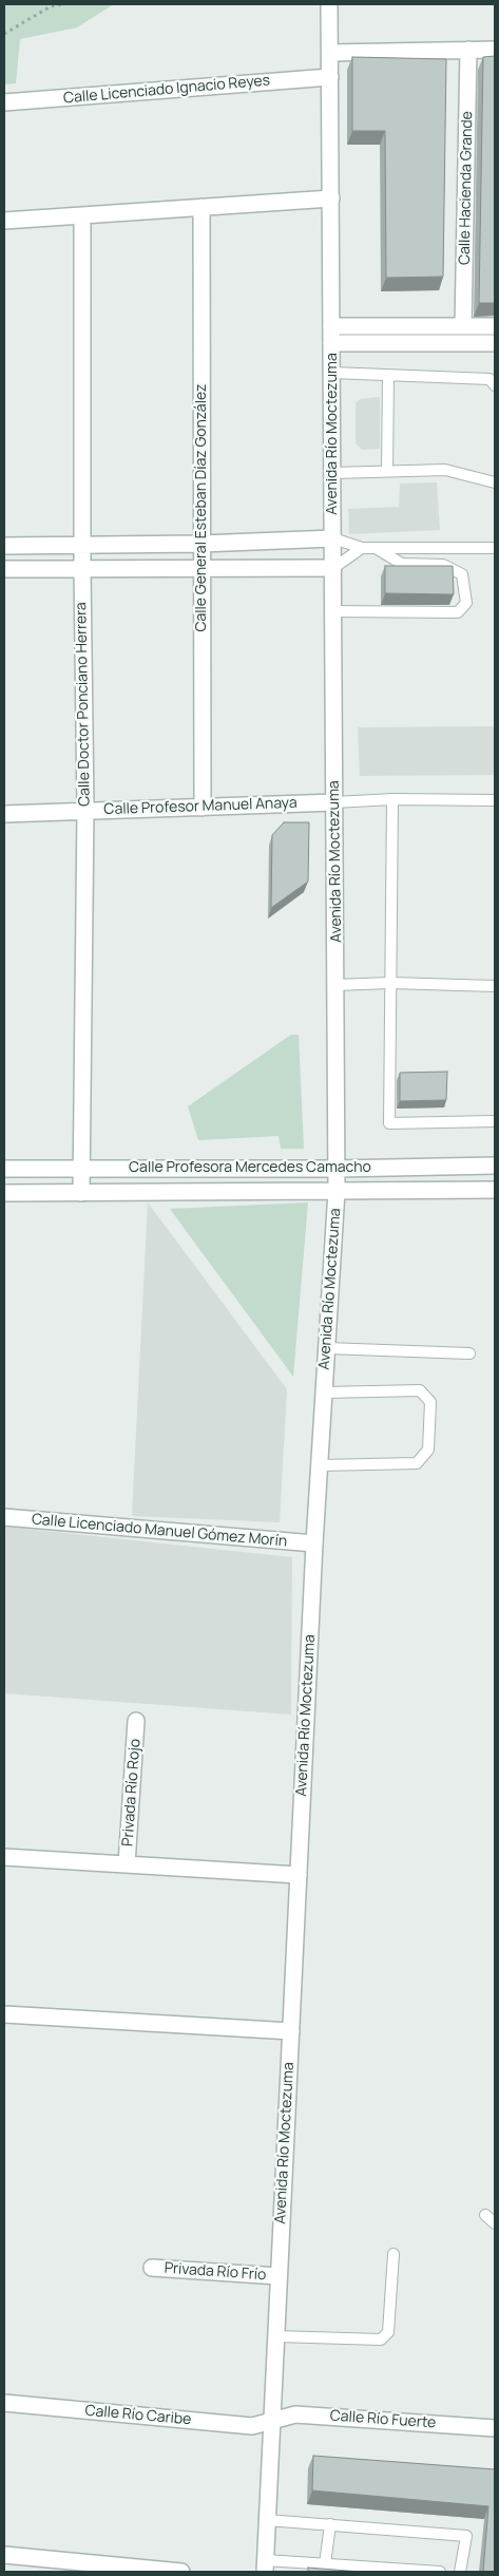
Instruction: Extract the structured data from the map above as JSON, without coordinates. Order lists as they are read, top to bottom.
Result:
{
  "streets": {
    "street": [
      "Calle Licenciado Ignacio Reyes",
      "Calle Hacienda Grande",
      "Avenida Río Moctezuma",
      "Calle General Esteban Díaz González",
      "Calle Doctor Ponciano Herrera",
      "Calle Profesor Manuel Anaya",
      "Calle Profesora Mercedes Camacho",
      "Calle Licenciado Manuel Gómez Morín",
      "Privada Río Rojo",
      "Privada Río Frío",
      "Calle Río Caribe",
      "Calle Río Fuerte"
    ]
  },
  "crossings": [
    ["Calle Licenciado Ignacio Reyes", "Avenida Río Moctezuma"],
    ["Avenida Río Moctezuma", "Calle Profesor Manuel Anaya"],
    ["Avenida Río Moctezuma", "Calle Profesora Mercedes Camacho"],
    ["Avenida Río Moctezuma", "Calle Licenciado Manuel Gómez Morín"],
    ["Avenida Río Moctezuma", "Privada Río Frío"],
    ["Avenida Río Moctezuma", "Calle Río Caribe"],
    ["Avenida Río Moctezuma", "Calle Río Fuerte"],
    ["Calle General Esteban Díaz González", "Calle Profesor Manuel Anaya"],
    ["Calle Doctor Ponciano Herrera", "Calle Profesor Manuel Anaya"],
    ["Calle Doctor Ponciano Herrera", "Calle Profesora Mercedes Camacho"],
    ["Calle Río Caribe", "Calle Río Fuerte"]
  ]
}
